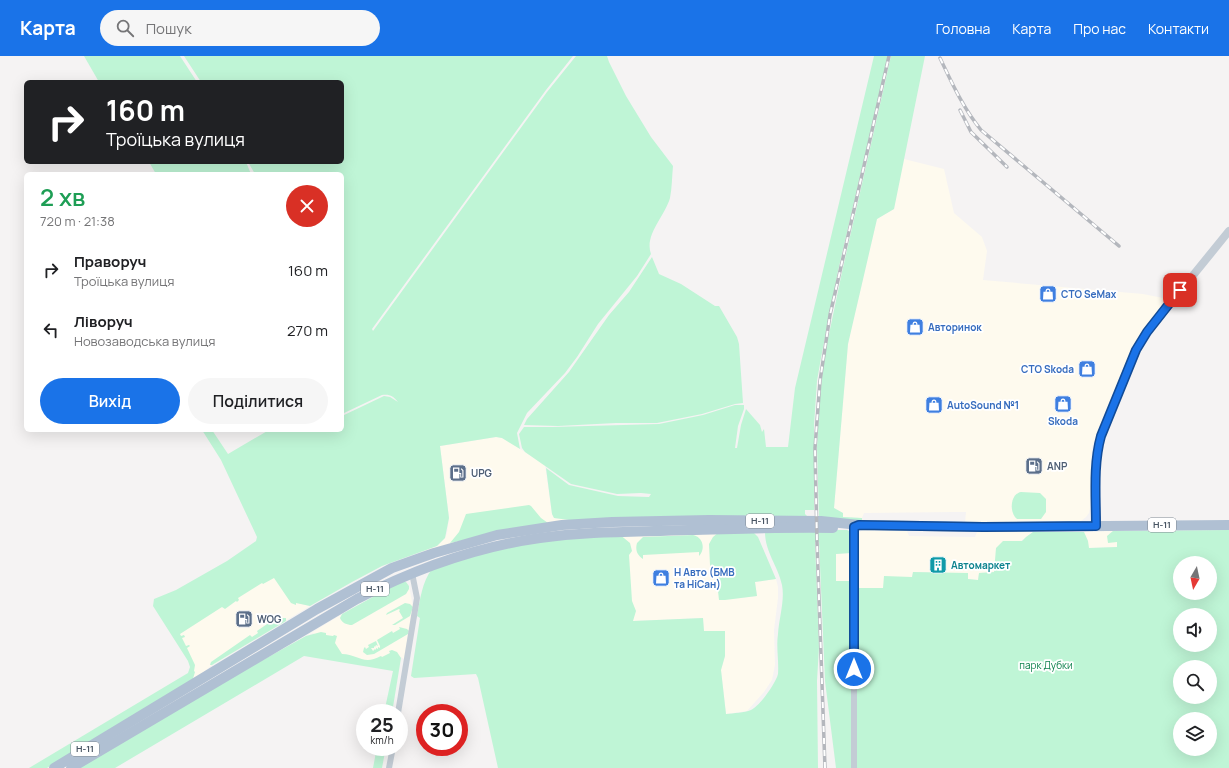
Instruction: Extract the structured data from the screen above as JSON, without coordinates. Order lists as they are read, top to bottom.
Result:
{
  "streets": {
    "main road": ["Н-11"]
  },
  "parks": ["парк Дубки"],
  "places": {
    "shop": [
      "СТО SeMax",
      "Авторинок",
      "СТО Skoda",
      "Skoda",
      "AutoSound №1",
      "Н Авто (БМВ та НіСан)"
    ],
    "fuel station": ["ANP", "UPG", "WOG"],
    "building": ["Автомаркет"]
  },
  "north": "bottom",
  "page": {
    "header": "Карта",
    "search": "Пошук",
    "nav": [
      "Головна",
      "Карта",
      "Про нас",
      "Контакти"
    ],
    "turn": ["160 m", "Троїцька вулиця"],
    "heading": ["2 хв", "720 m · 21:38"],
    "list": [
      {
        "name": "Праворуч",
        "note": "Троїцька вулиця",
        "value": "160 m"
      },
      {
        "name": "Ліворуч",
        "note": "Новозаводська вулиця",
        "value": "270 m"
      }
    ],
    "buttons": ["Вихід", "Поділитися"],
    "speed": "25 km/h",
    "limit": "30"
  }
}
